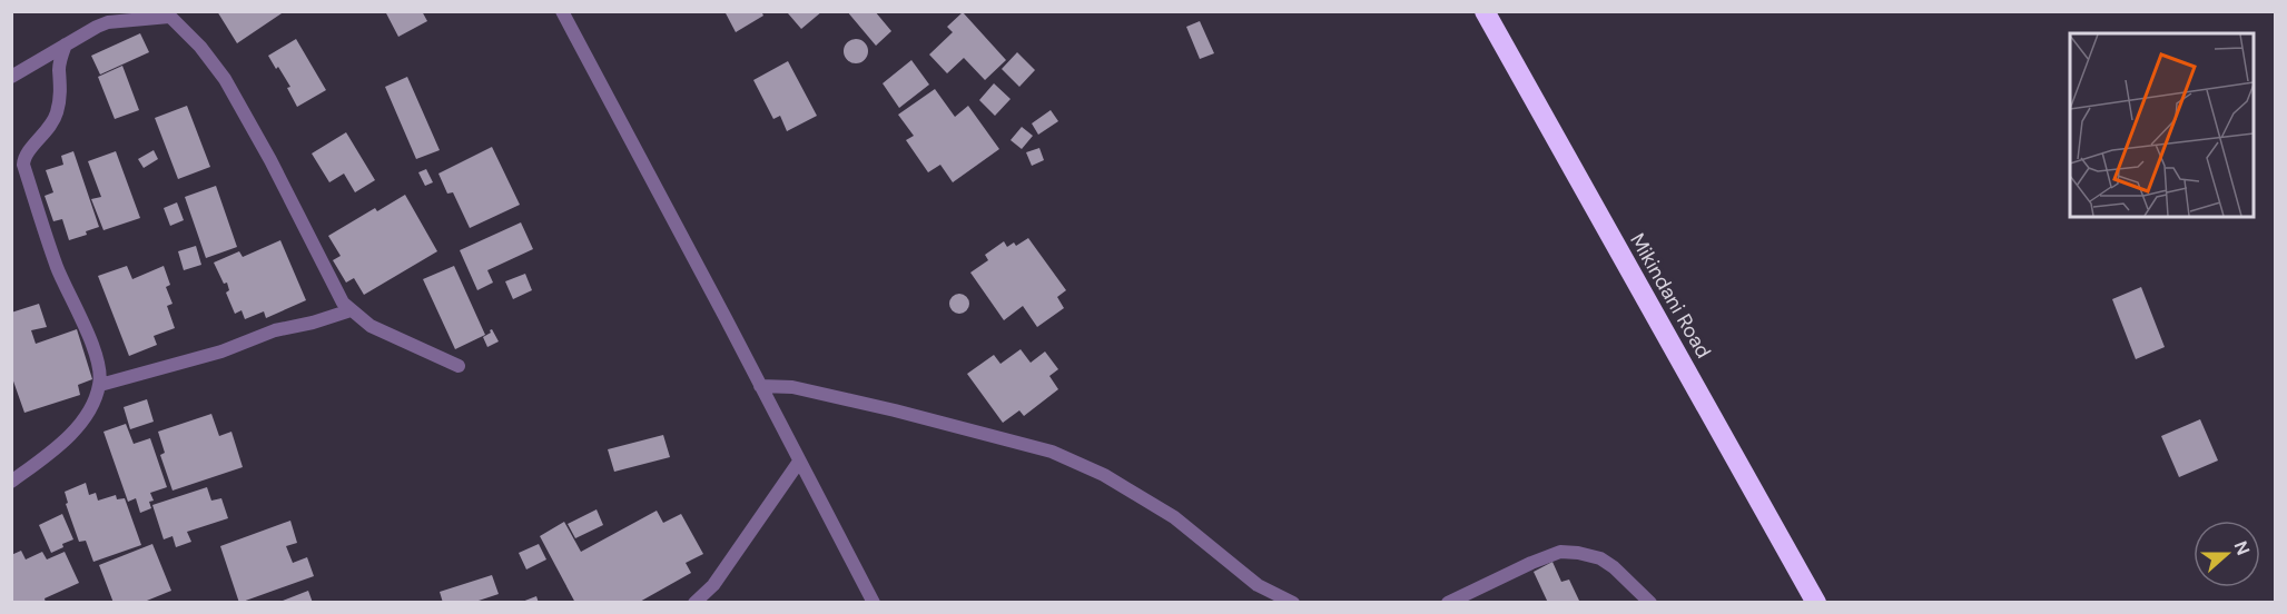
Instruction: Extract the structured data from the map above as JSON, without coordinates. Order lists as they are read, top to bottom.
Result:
{
  "streets": {
    "highway": ["Mikindani Road"]
  },
  "north": "right"
}
